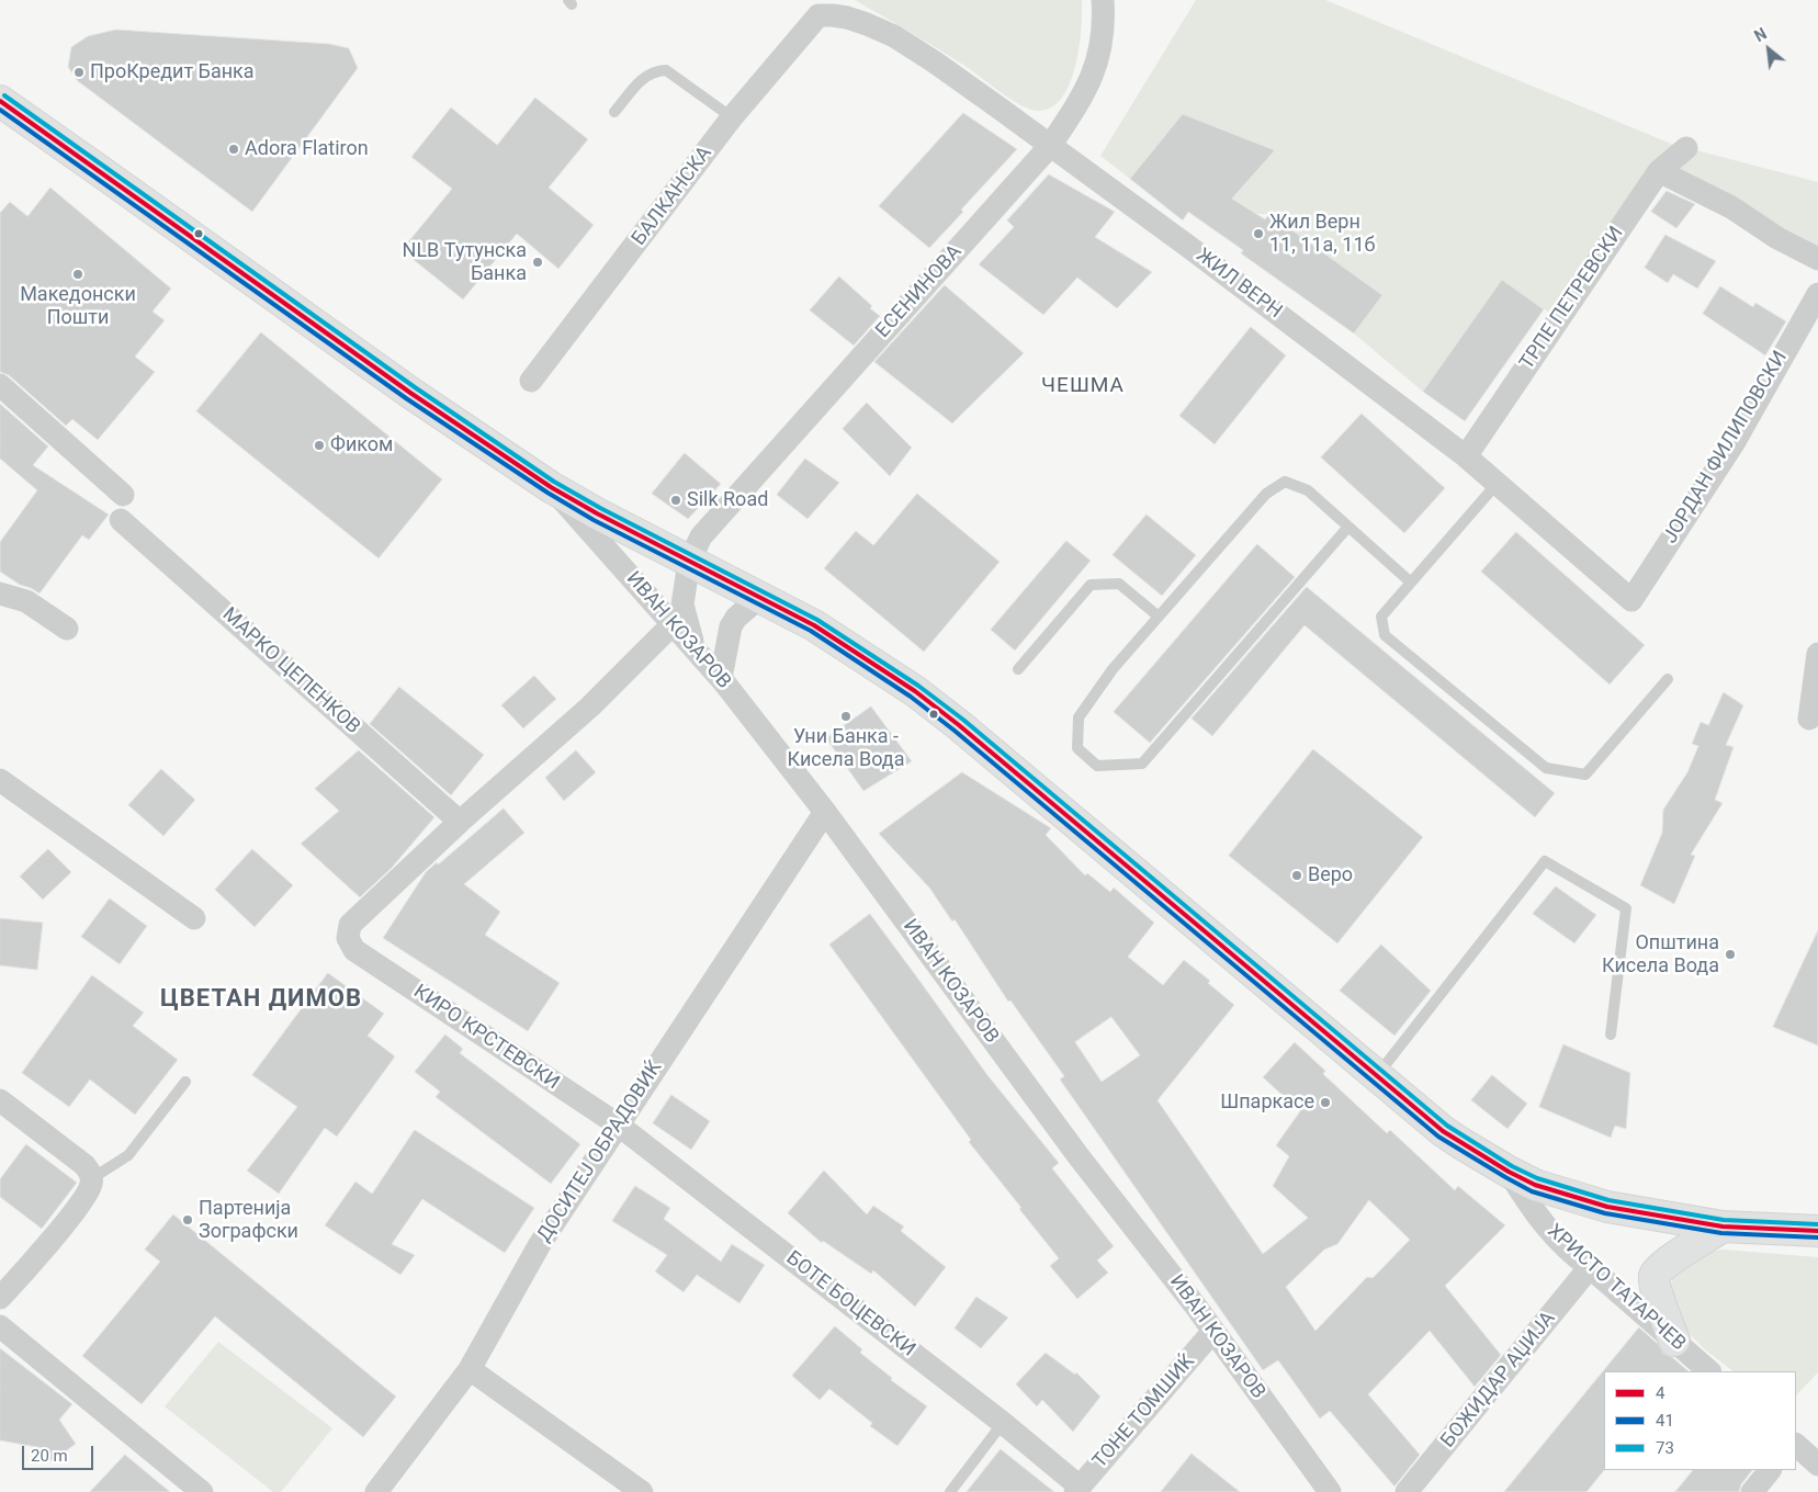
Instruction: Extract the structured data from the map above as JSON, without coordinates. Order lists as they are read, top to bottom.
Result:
{
  "streets": {
    "street": [
      "БАЛКАНСКА",
      "ЖИЛ ВЕРН",
      "ЕСЕНИНОВА",
      "ТРПЕ ПЕТРЕВСКИ",
      "ЈОРДАН ФИЛИПОВСКИ",
      "ИВАН КОЗАРОВ",
      "МАРКО ЦЕПЕНКОВ",
      "КИРО КРСТЕВСКИ",
      "ДОСИТЕЈ ОБРАДОВИЌ",
      "ХРИСТО ТАТАРЧЕВ",
      "БОТЕ БОЦЕВСКИ",
      "БОЖИДАР АЏИЈА",
      "ТОНЕ ТОМШИЌ"
    ]
  },
  "crossings": [
    ["БАЛКАНСКА", "ЖИЛ ВЕРН"],
    ["ЖИЛ ВЕРН", "ЕСЕНИНОВА"],
    ["ЖИЛ ВЕРН", "ТРПЕ ПЕТРЕВСКИ"],
    ["ЖИЛ ВЕРН", "ЈОРДАН ФИЛИПОВСКИ"],
    ["ЕСЕНИНОВА", "ИВАН КОЗАРОВ"],
    ["ИВАН КОЗАРОВ", "ДОСИТЕЈ ОБРАДОВИЌ"],
    ["ИВАН КОЗАРОВ", "ТОНЕ ТОМШИЌ"],
    ["МАРКО ЦЕПЕНКОВ", "КИРО КРСТЕВСКИ"],
    ["КИРО КРСТЕВСКИ", "ДОСИТЕЈ ОБРАДОВИЌ"],
    ["КИРО КРСТЕВСКИ", "БОТЕ БОЦЕВСКИ"],
    ["ДОСИТЕЈ ОБРАДОВИЌ", "БОТЕ БОЦЕВСКИ"],
    ["ХРИСТО ТАТАРЧЕВ", "БОЖИДАР АЏИЈА"],
    ["БОТЕ БОЦЕВСКИ", "ТОНЕ ТОМШИЌ"]
  ],
  "districts": ["ЧЕШМА", "ЦВЕТАН ДИМОВ"],
  "places": [
    "ПроКредит Банка",
    "Adora Flatiron",
    "Жил Верн 11, 11а, 11б",
    "NLB Тутунска Банка",
    "Македонски Пошти",
    "Фиком",
    "Silk Road",
    "Уни Банка - Кисела Вода",
    "Веро",
    "Општина Кисела Вода",
    "Шпаркасе",
    "Партенија Зографски"
  ],
  "lines": ["transit line 73", "transit line 4", "transit line 41"],
  "legend": ["4", "41", "73"],
  "scale_bar": "20 m",
  "north": "top left"
}
